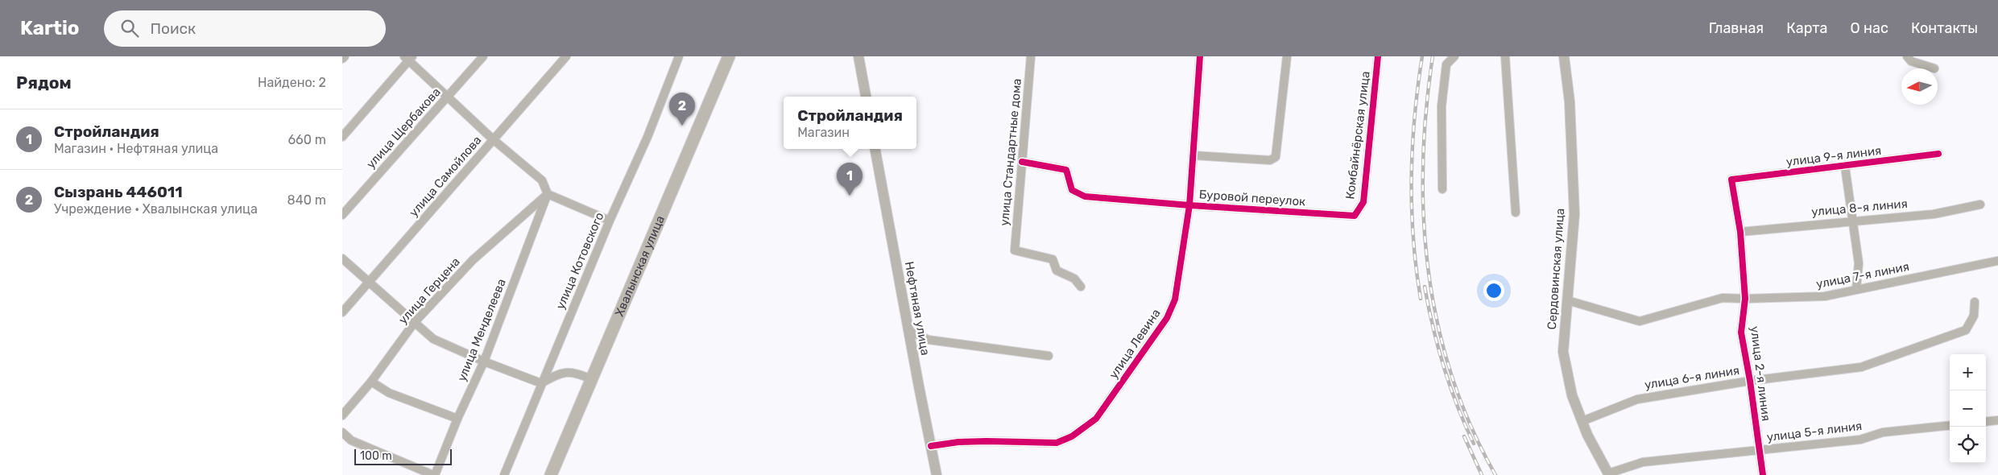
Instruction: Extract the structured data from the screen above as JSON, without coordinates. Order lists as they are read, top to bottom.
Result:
{
  "streets": {
    "main road": ["Хвалынская улица"],
    "street": [
      "улица Щербакова",
      "Комбайнёрская улица",
      "улица Стандартные дома",
      "улица 9-я линия",
      "улица Самойлова",
      "Буровой переулок",
      "улица 8-я линия",
      "улица Котовского",
      "Сердовинская улица",
      "улица 7-я линия",
      "улица Герцена",
      "Нефтяная улица",
      "улица Менделеева",
      "улица Левина",
      "улица 2-я линия",
      "улица 6-я линия",
      "улица 5-я линия"
    ]
  },
  "crossings": [
    ["Комбайнёрская улица", "Буровой переулок"],
    ["улица Стандартные дома", "Буровой переулок"],
    ["улица 9-я линия", "улица 2-я линия"],
    ["Буровой переулок", "улица Левина"],
    ["улица 8-я линия", "улица 2-я линия"],
    ["Сердовинская улица", "улица 7-я линия"],
    ["Сердовинская улица", "улица 6-я линия"],
    ["Сердовинская улица", "улица 5-я линия"],
    ["улица 7-я линия", "улица 2-я линия"],
    ["улица Герцена", "улица Менделеева"],
    ["Нефтяная улица", "улица Левина"],
    ["улица 2-я линия", "улица 6-я линия"],
    ["улица 2-я линия", "улица 5-я линия"]
  ],
  "scale_bar": "100 m",
  "north": "left",
  "page": {
    "header": "Kartio",
    "search": "Поиск",
    "nav": [
      "Главная",
      "Карта",
      "О нас",
      "Контакты"
    ],
    "heading": ["Рядом", "Найдено: 2"],
    "pins": ["2", "1"],
    "popup": ["Стройландия", "Магазин"],
    "list": [
      {
        "mark": "1",
        "name": "Стройландия",
        "note": "Магазин · Нефтяная улица",
        "value": "660 m"
      },
      {
        "mark": "2",
        "name": "Сызрань 446011",
        "note": "Учреждение · Хвалынская улица",
        "value": "840 m"
      }
    ],
    "map_buttons": ["+", "−"],
    "scale": "100 m"
  }
}
